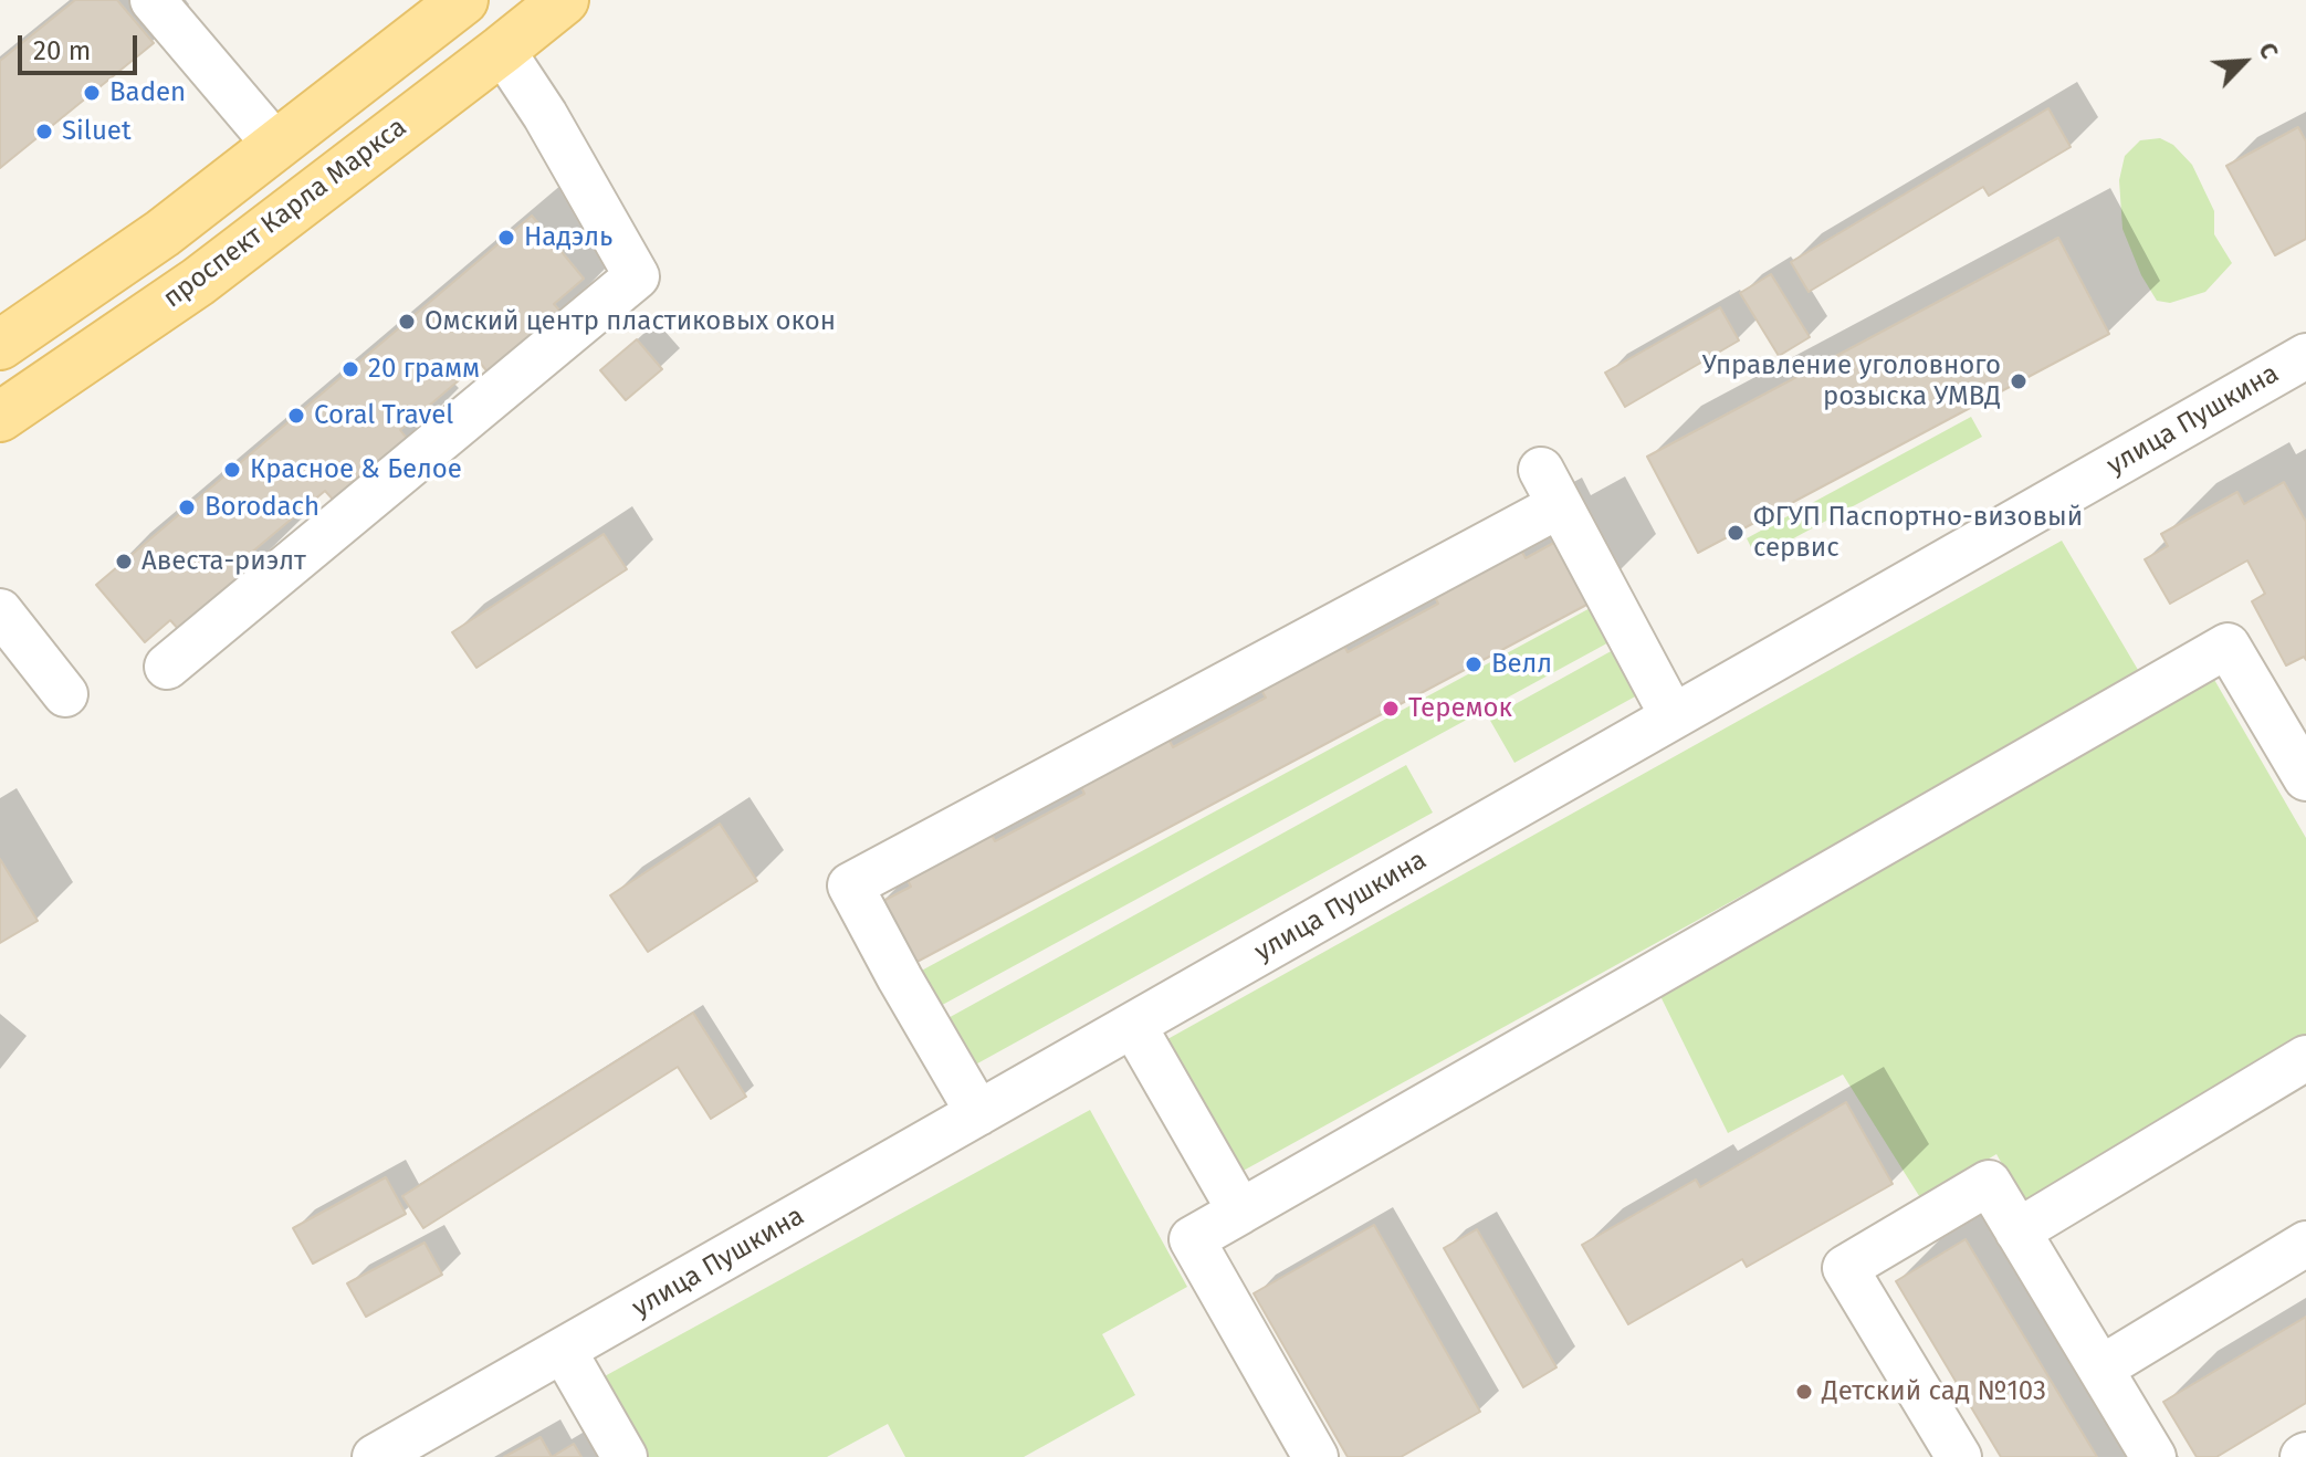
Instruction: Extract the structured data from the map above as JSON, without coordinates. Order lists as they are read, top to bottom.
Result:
{
  "streets": {
    "main road": ["проспект Карла Маркса"],
    "street": ["улица Пушкина"]
  },
  "places": [
    "Baden",
    "Siluet",
    "Надэль",
    "Омский центр пластиковых окон",
    "20 грамм",
    "Управление уголовного розыска УМВД",
    "Coral Travel",
    "Красное & Белое",
    "Borodach",
    "ФГУП Паспортно-визовый сервис",
    "Авеста-риэлт",
    "Велл",
    "Теремок",
    "Детский сад №103"
  ],
  "scale_bar": "20 m",
  "north": "top right"
}
